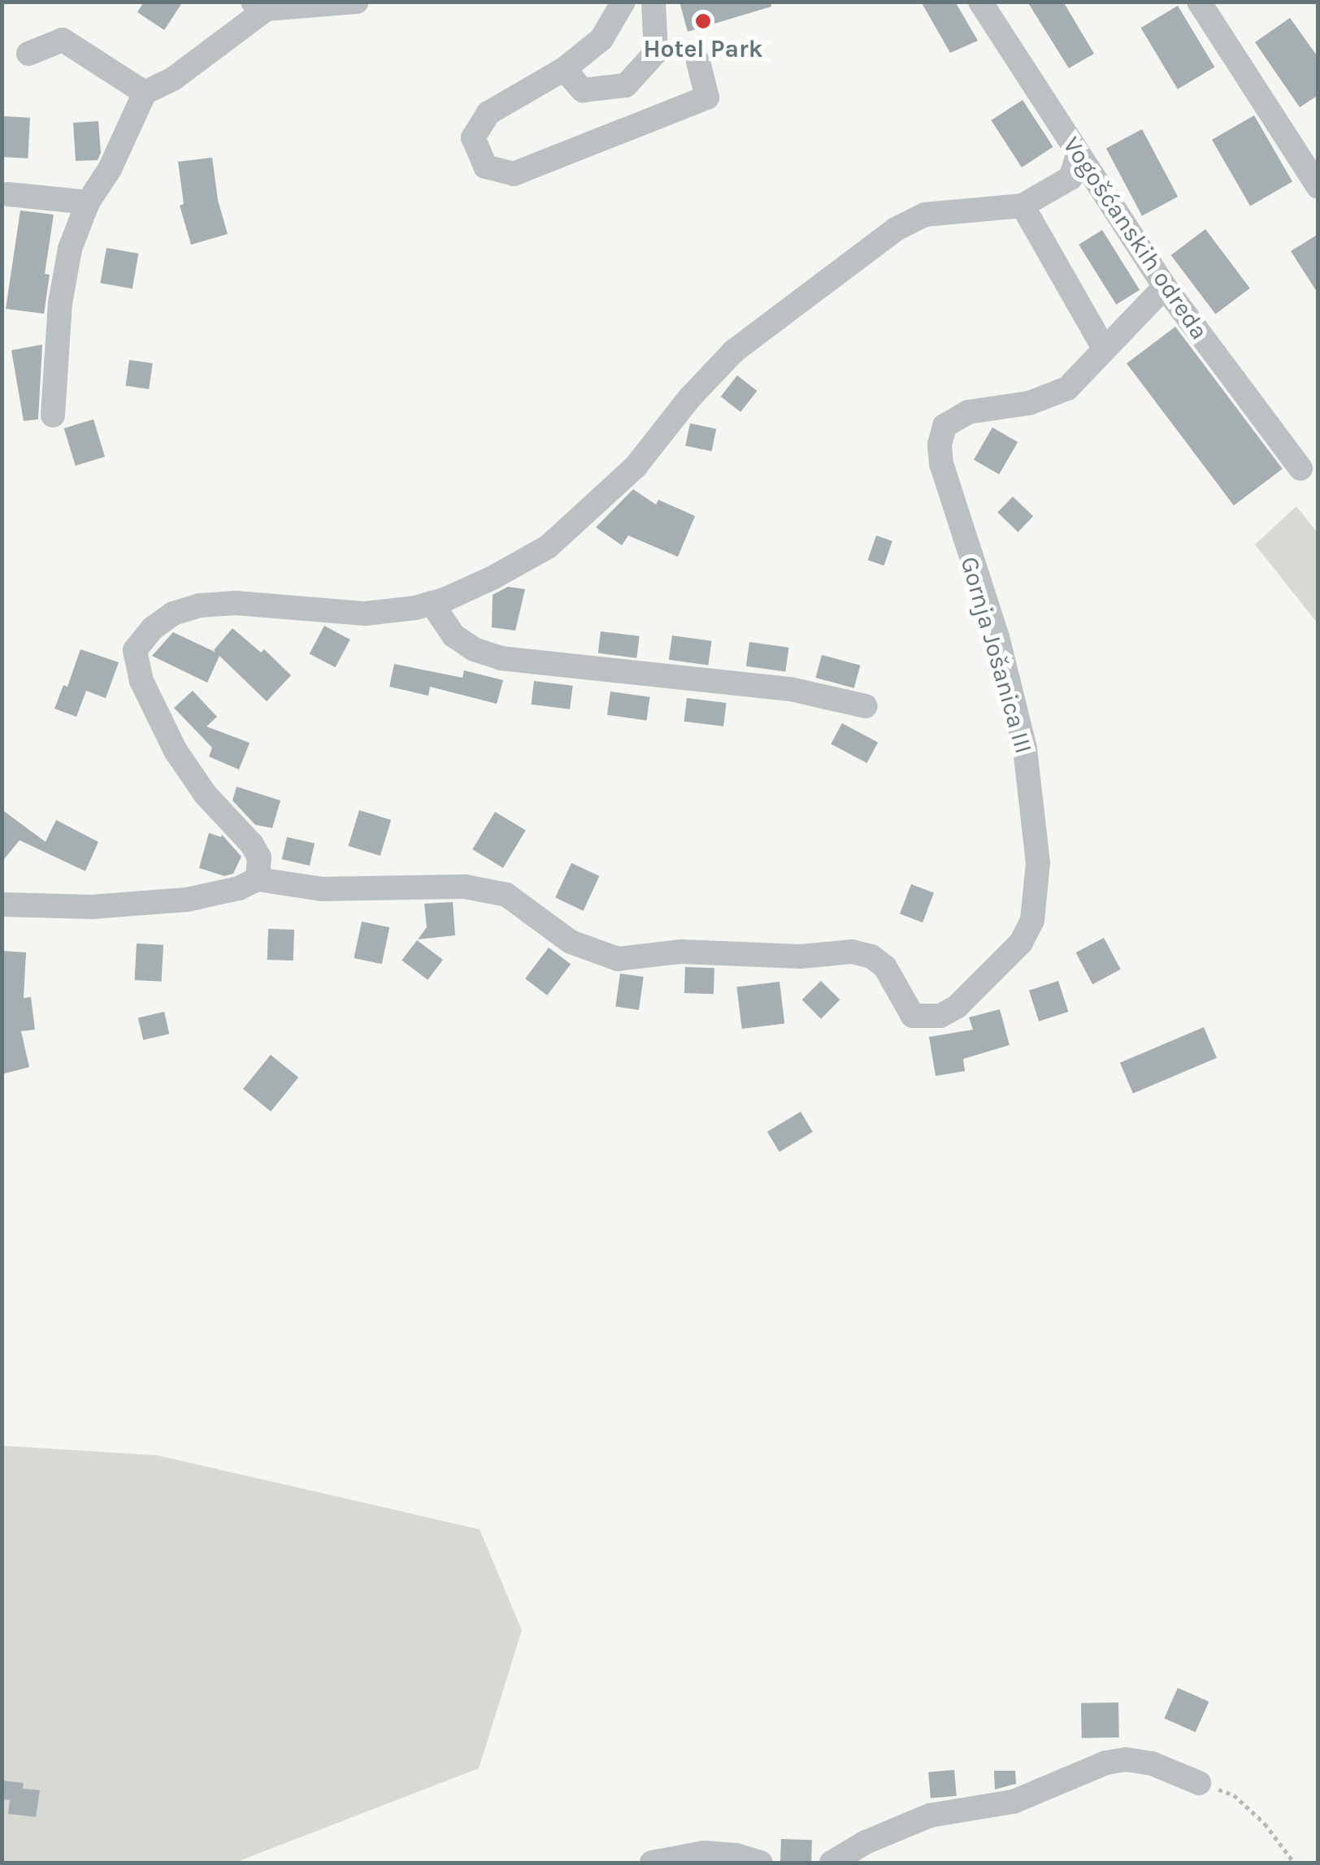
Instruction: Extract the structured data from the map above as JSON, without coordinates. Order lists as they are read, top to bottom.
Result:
{
  "streets": {
    "street": ["Vogošćanskih odreda", "Gornja Jošanica III"]
  },
  "crossings": [
    ["Vogošćanskih odreda", "Gornja Jošanica III"]
  ],
  "places": ["Hotel Park"]
}
